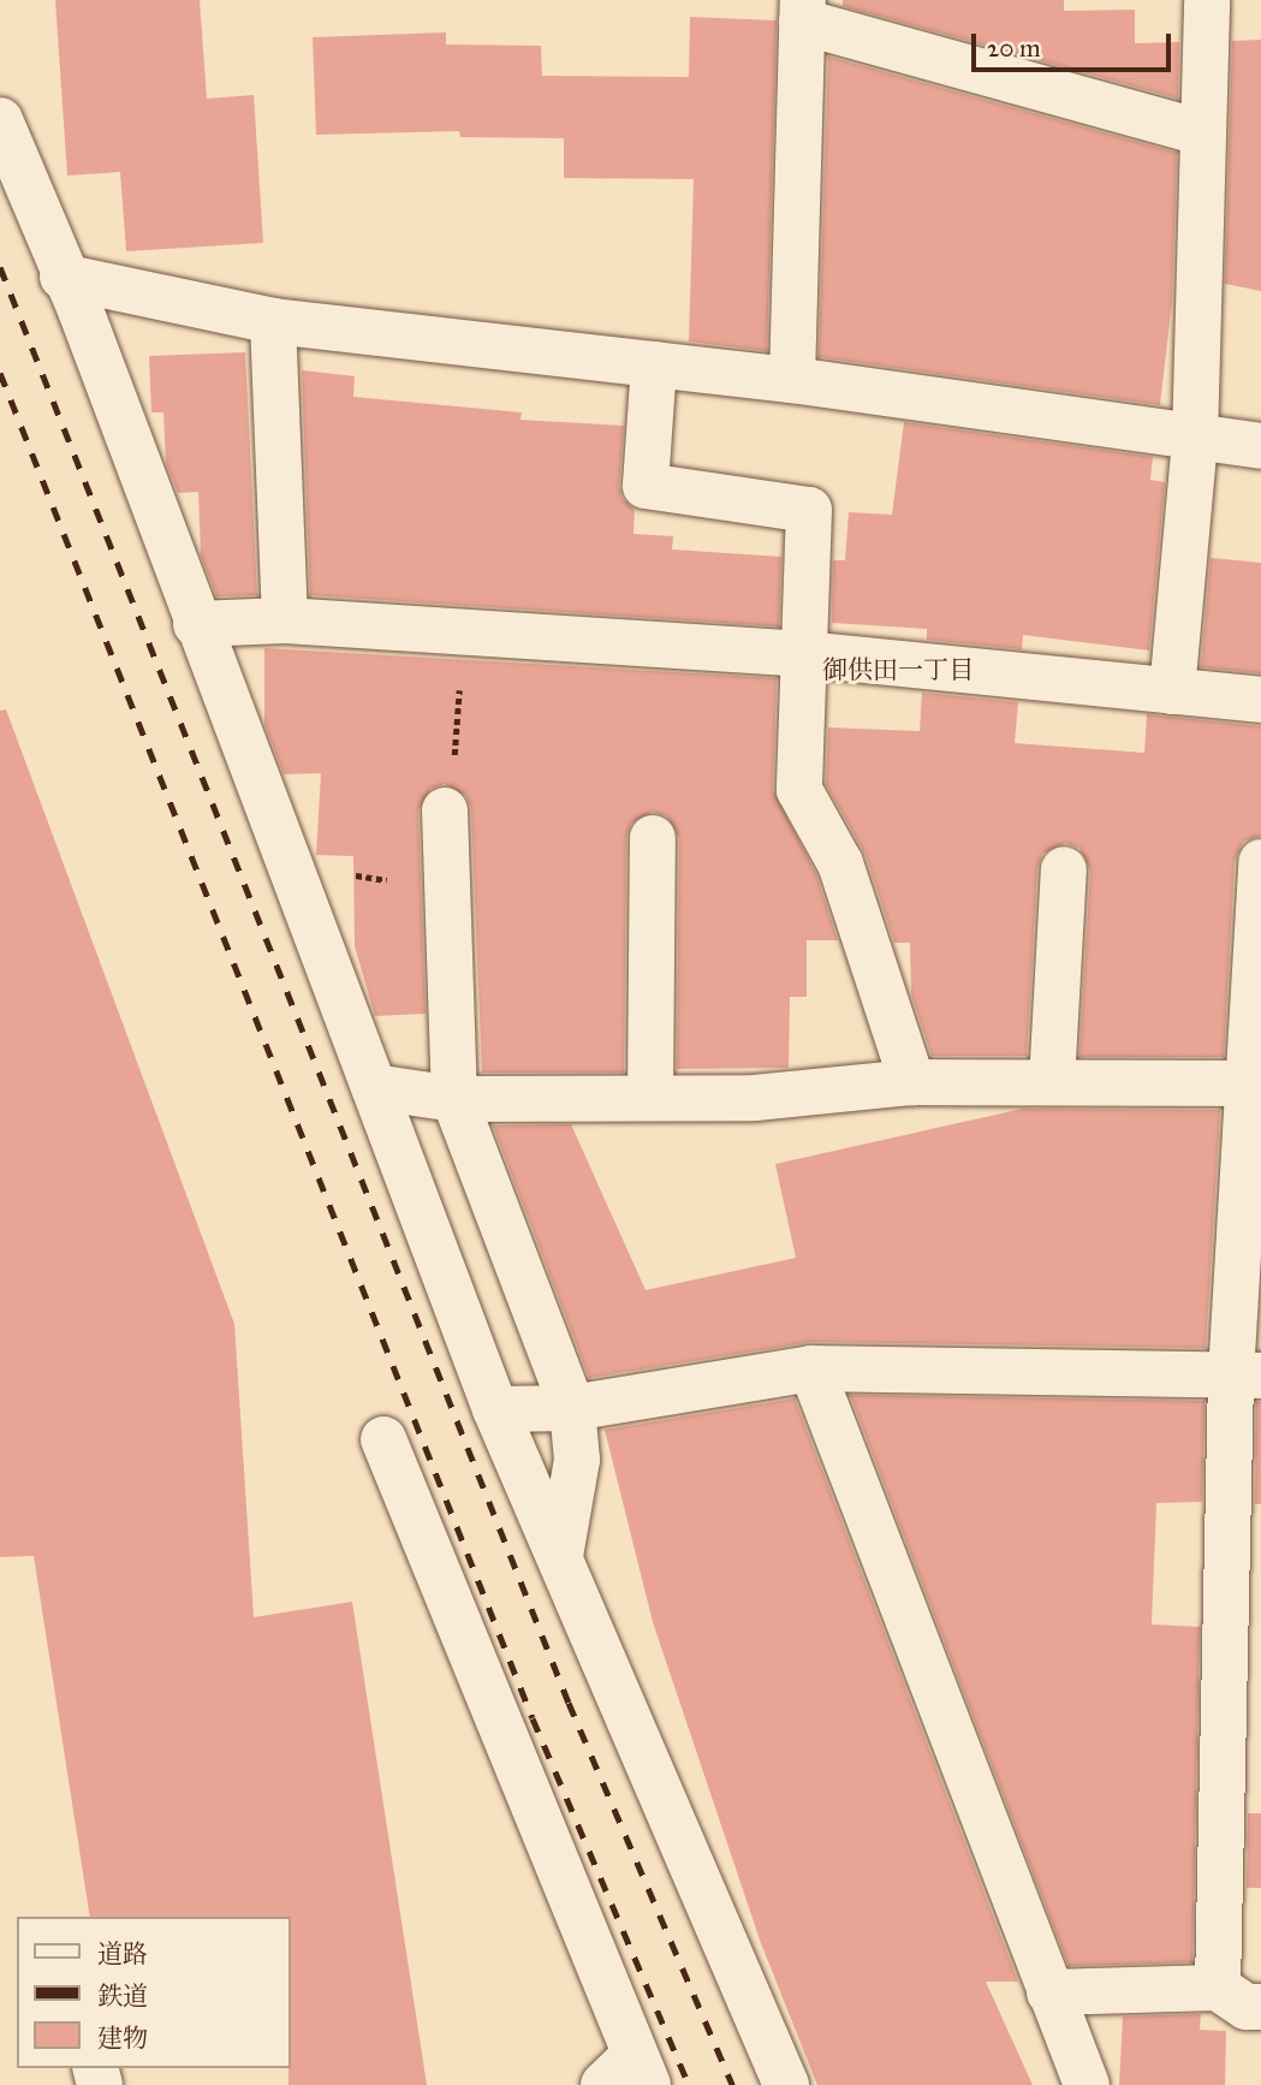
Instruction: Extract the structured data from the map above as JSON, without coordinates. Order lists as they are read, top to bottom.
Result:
{
  "districts": ["御供田一丁目"],
  "legend": ["道路", "鉄道", "建物"],
  "scale_bar": "20 m"
}
